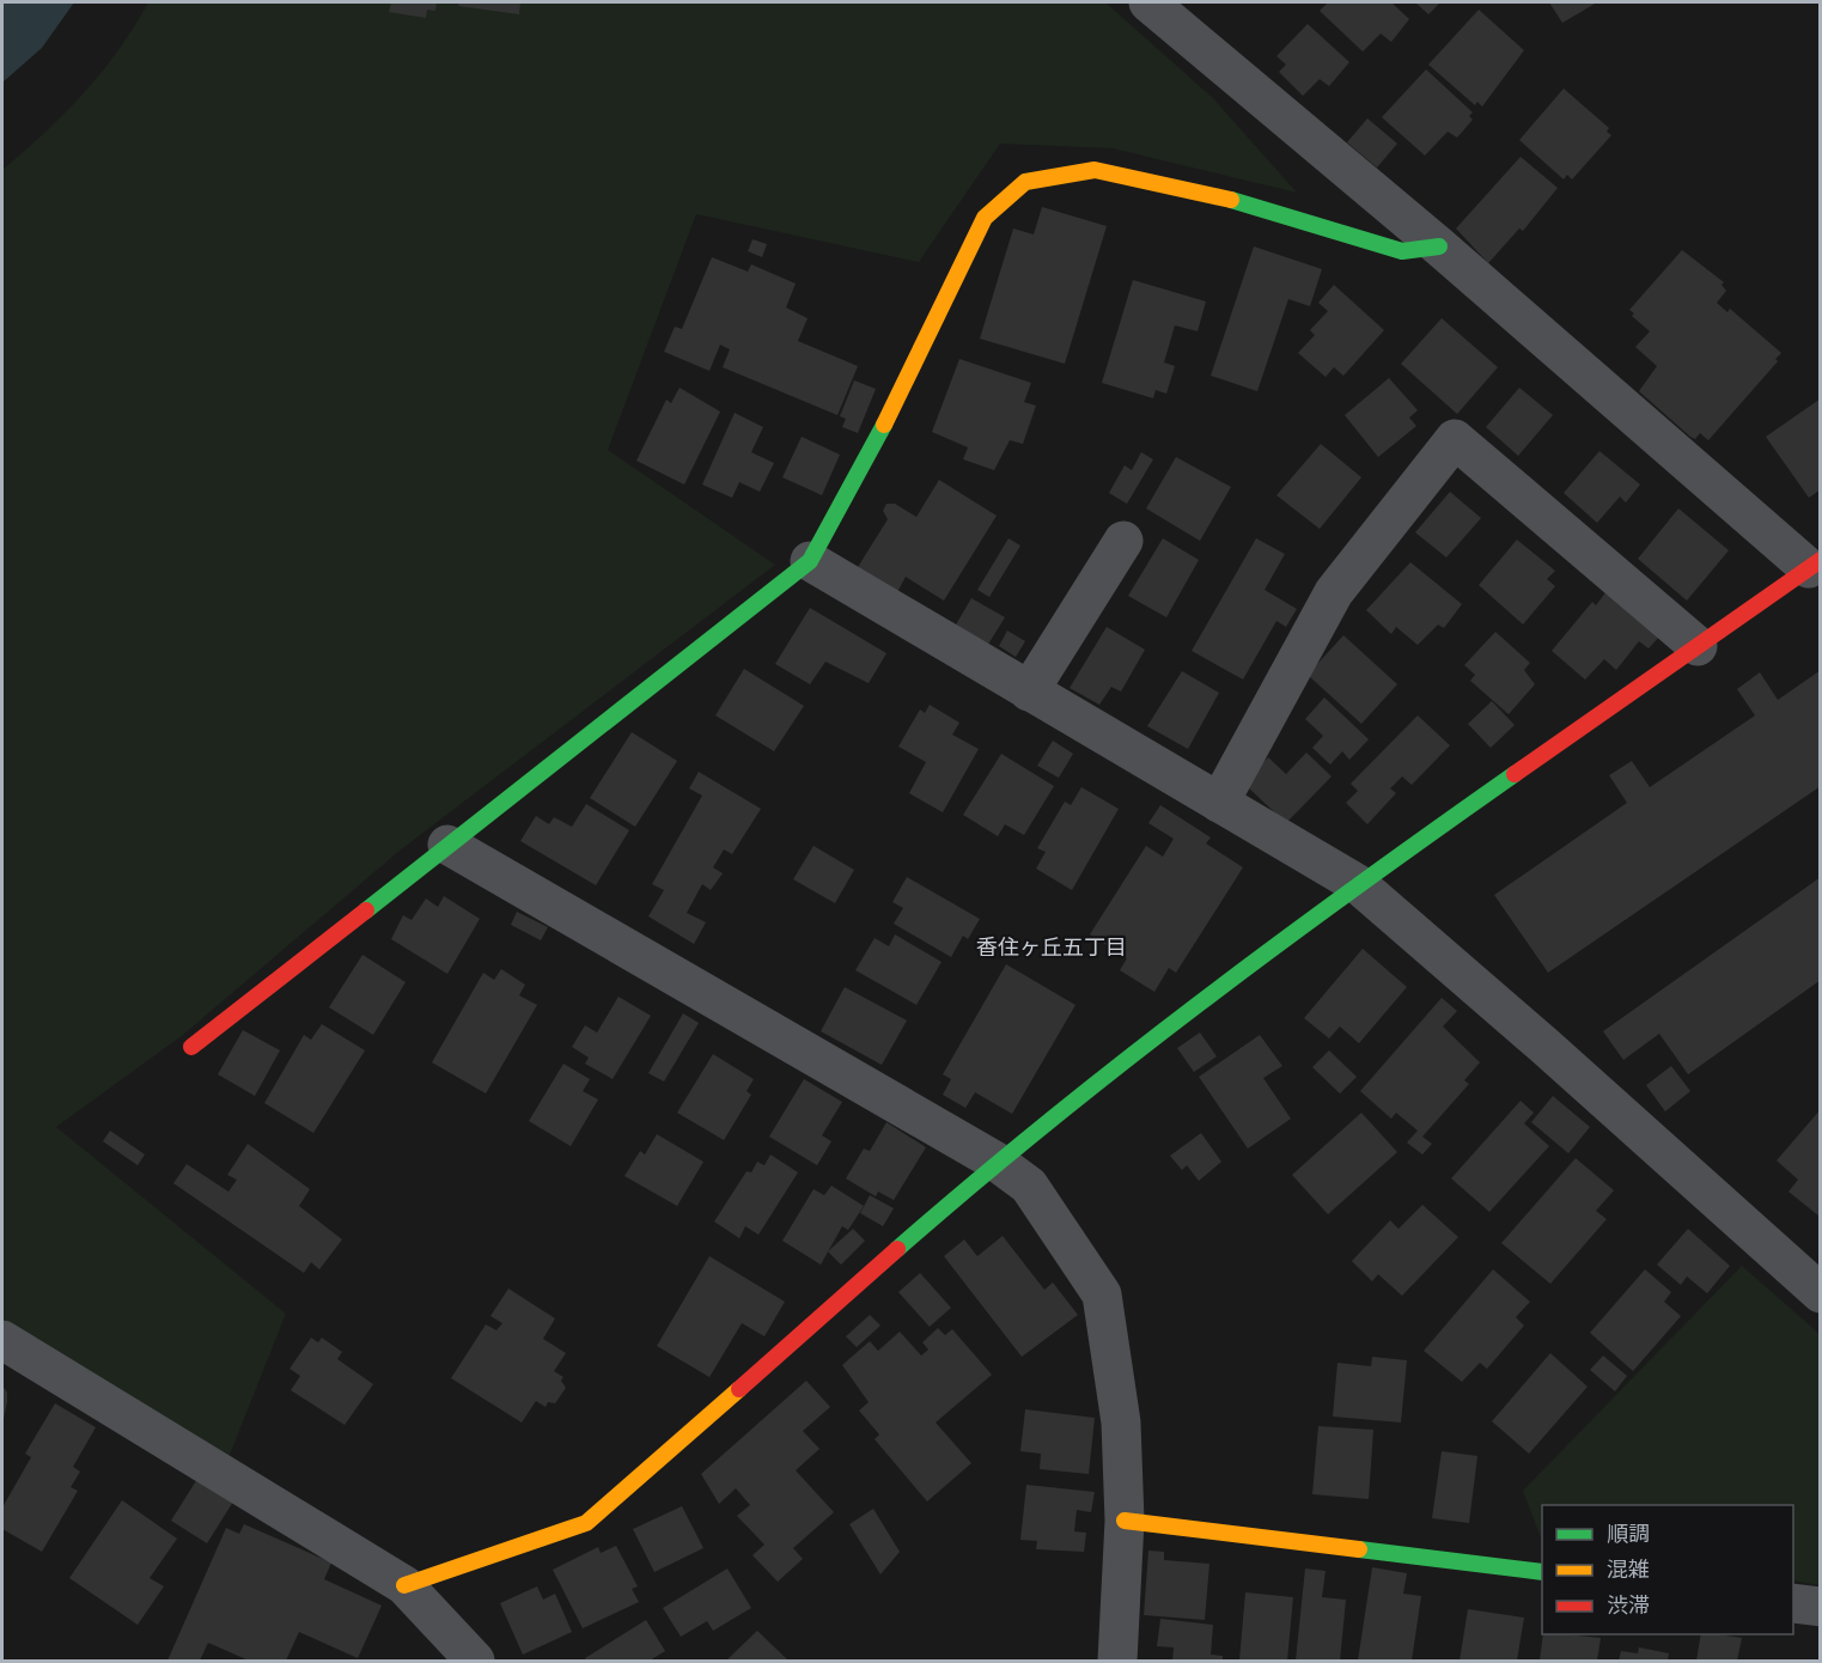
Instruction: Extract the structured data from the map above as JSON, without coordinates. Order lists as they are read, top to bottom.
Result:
{
  "districts": ["香住ヶ丘五丁目"],
  "legend": ["順調", "混雑", "渋滞"]
}
